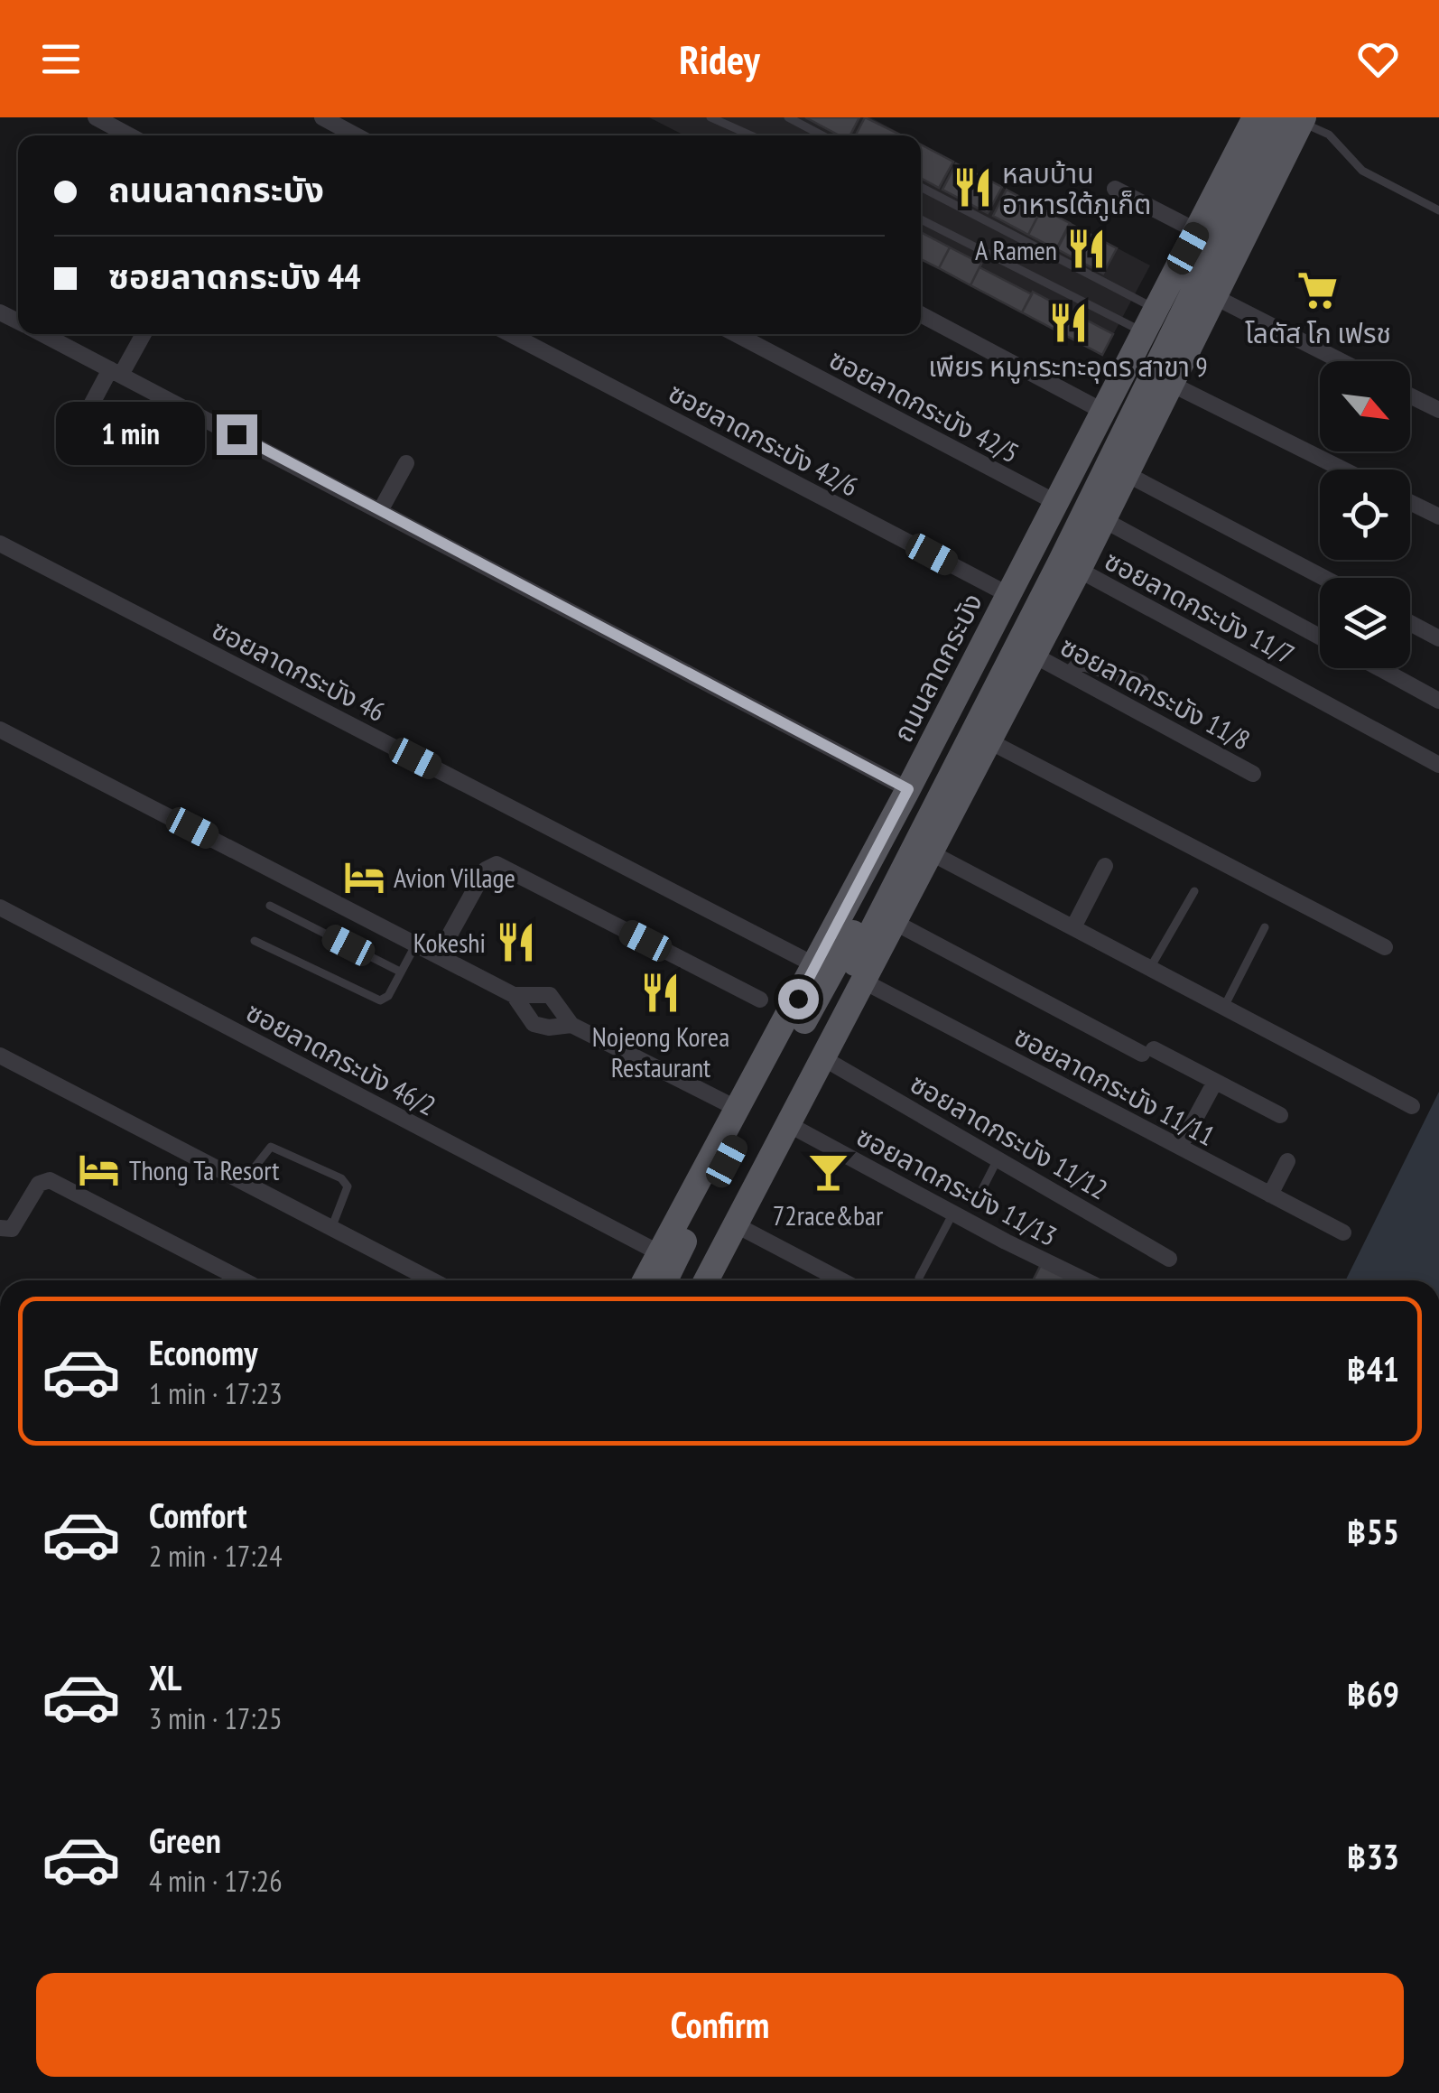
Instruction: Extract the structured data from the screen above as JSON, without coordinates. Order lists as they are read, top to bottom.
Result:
{
  "streets": {
    "main road": ["ถนนลาดกระบัง"],
    "street": [
      "ซอยลาดกระบัง 42/5",
      "ซอยลาดกระบัง 42/6",
      "ซอยลาดกระบัง 11/7",
      "ซอยลาดกระบัง 46",
      "ซอยลาดกระบัง 11/8",
      "ซอยลาดกระบัง 46/2",
      "ซอยลาดกระบัง 11/11",
      "ซอยลาดกระบัง 11/12",
      "ซอยลาดกระบัง 11/13"
    ]
  },
  "crossings": [
    ["ซอยลาดกระบัง 42/5", "ถนนลาดกระบัง"],
    ["ซอยลาดกระบัง 42/6", "ถนนลาดกระบัง"],
    ["ถนนลาดกระบัง", "ซอยลาดกระบัง 46"],
    ["ถนนลาดกระบัง", "ซอยลาดกระบัง 46/2"]
  ],
  "places": {
    "restaurant": [
      "หลบบ้าน อาหารใต้ภูเก็ต",
      "A Ramen",
      "เพียร หมูกระทะอุดร สาขา 9",
      "Kokeshi",
      "Nojeong Korea Restaurant"
    ],
    "supermarket": ["โลตัส โก เฟรช"],
    "hotel": ["Avion Village", "Thong Ta Resort"],
    "bar": ["72race&bar"]
  },
  "north": "bottom right",
  "page": {
    "header": "Ridey",
    "banner": ["ถนนลาดกระบัง", "ซอยลาดกระบัง 44"],
    "bubble": "1 min",
    "list": [
      {
        "name": "Economy",
        "note": "1 min · 17:23",
        "value": "฿41"
      },
      {
        "name": "Comfort",
        "note": "2 min · 17:24",
        "value": "฿55"
      },
      {
        "name": "XL",
        "note": "3 min · 17:25",
        "value": "฿69"
      },
      {
        "name": "Green",
        "note": "4 min · 17:26",
        "value": "฿33"
      }
    ],
    "buttons": "Confirm"
  }
}
